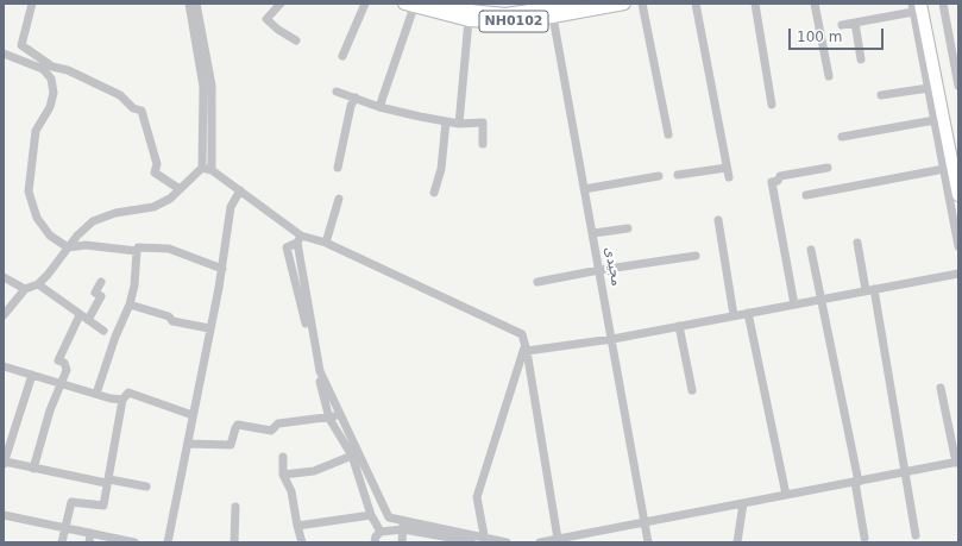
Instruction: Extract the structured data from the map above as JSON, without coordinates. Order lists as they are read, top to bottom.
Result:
{
  "streets": {
    "highway": ["NH0102"],
    "street": ["مجیدی"]
  },
  "crossings": [
    ["NH0102", "مجیدی"]
  ],
  "scale_bar": "100 m"
}
